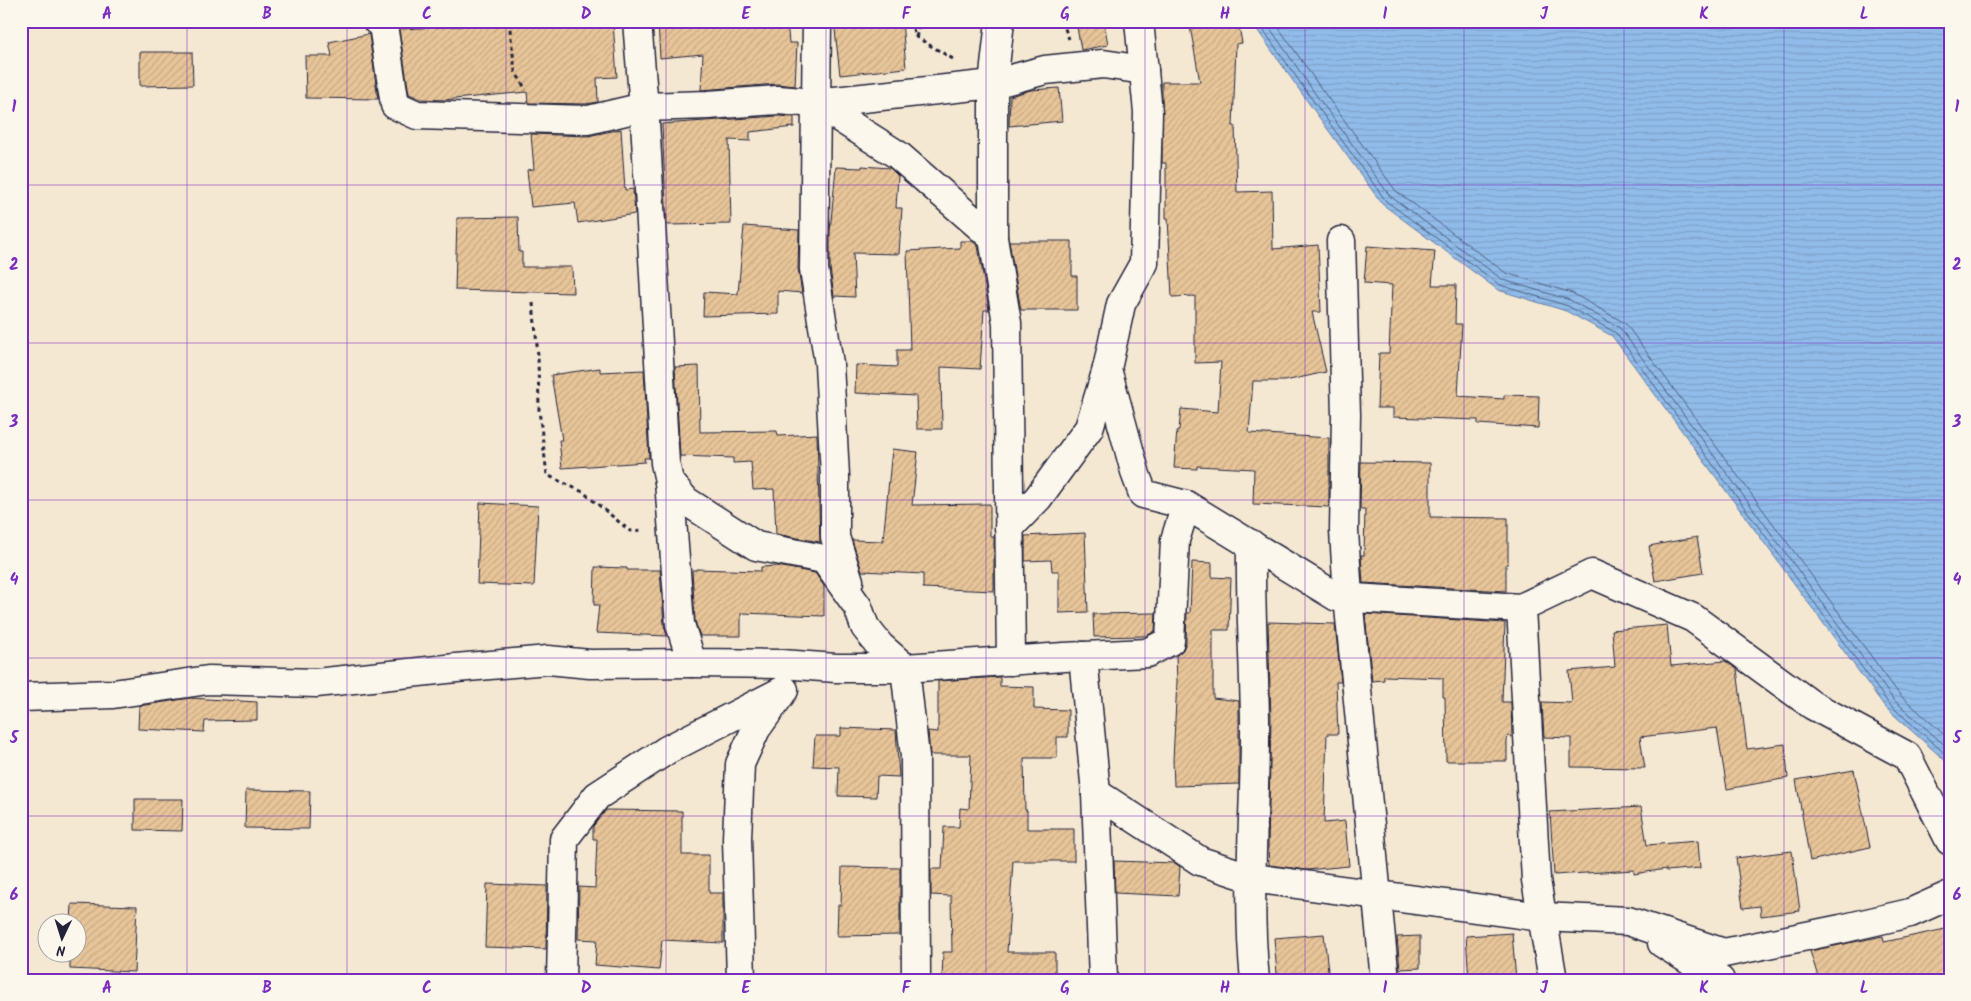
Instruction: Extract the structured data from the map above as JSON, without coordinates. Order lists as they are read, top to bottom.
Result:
{
  "north": "bottom",
  "grid": {
    "columns": [
      "A",
      "B",
      "C",
      "D",
      "E",
      "F",
      "G",
      "H",
      "I",
      "J",
      "K",
      "L"
    ],
    "rows": [
      "1",
      "2",
      "3",
      "4",
      "5",
      "6"
    ]
  }
}
